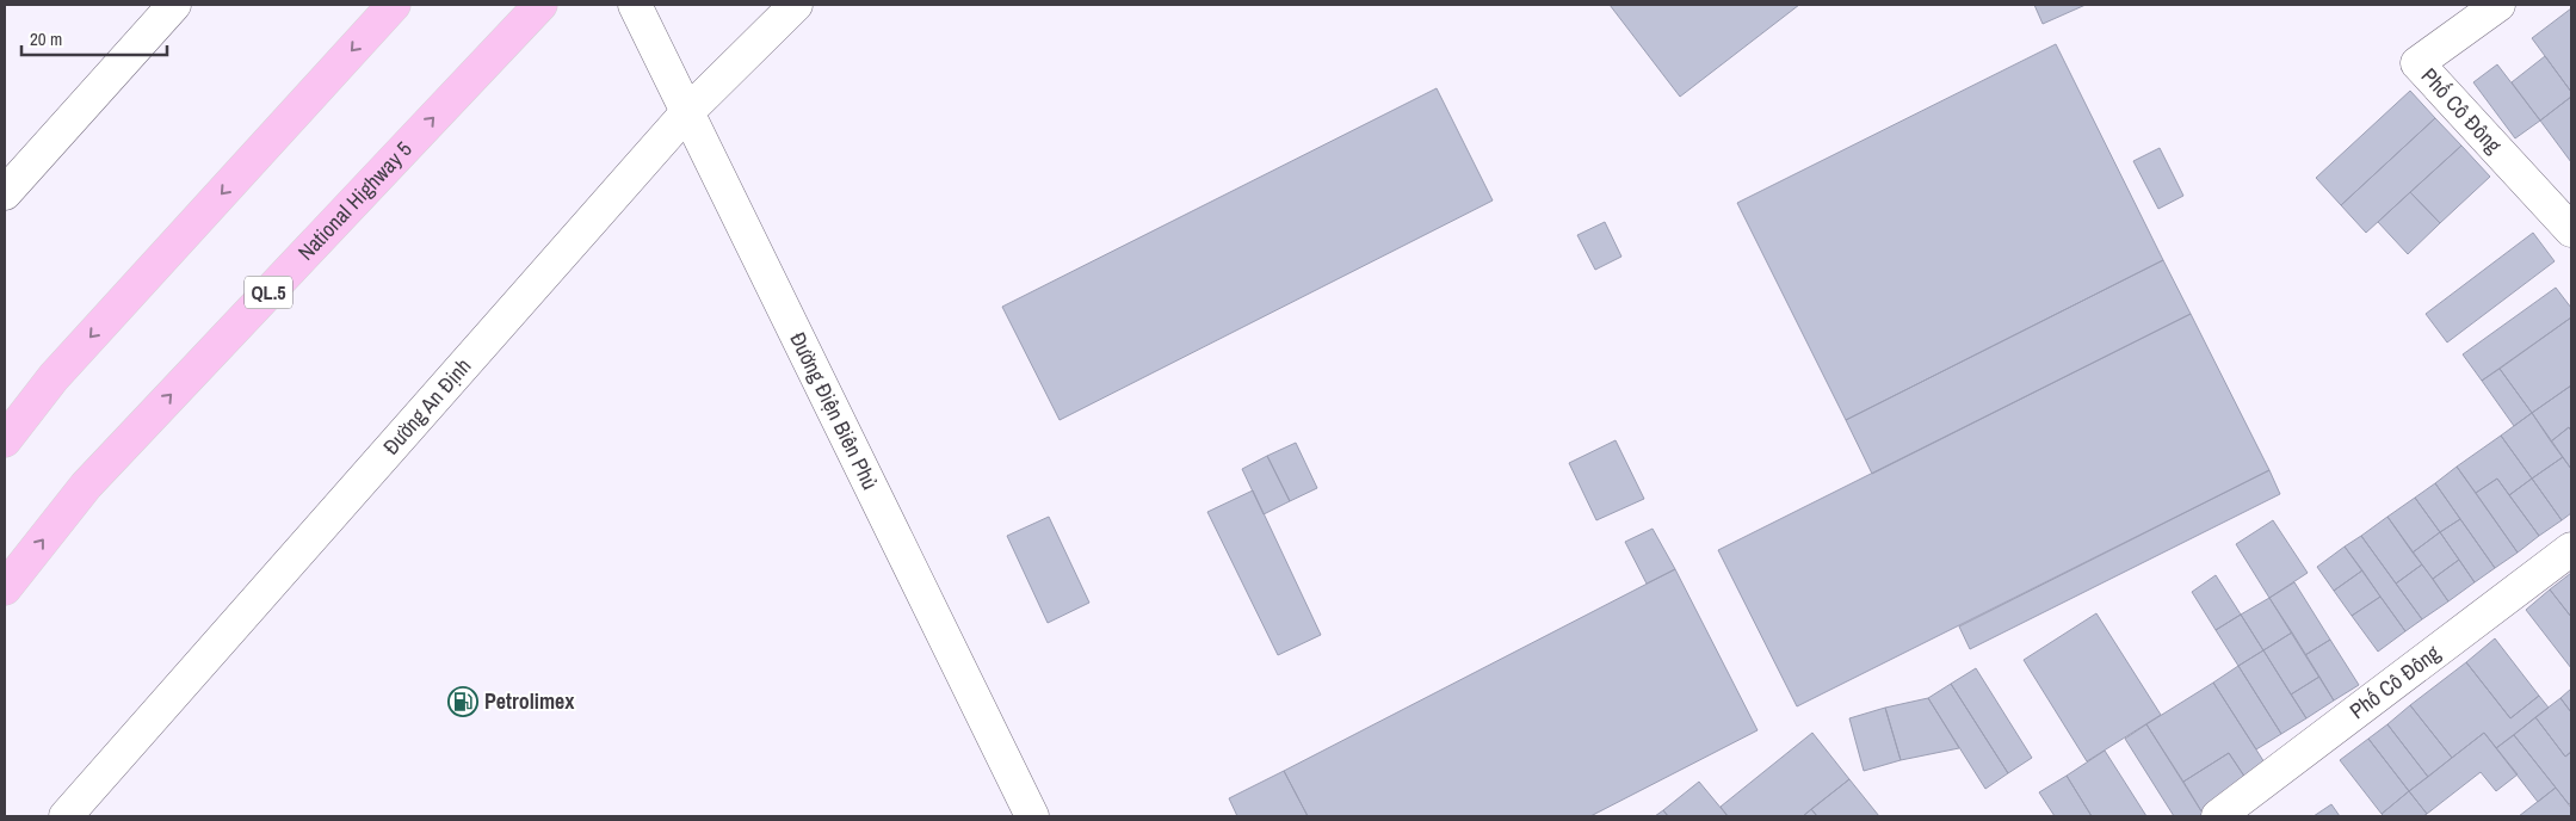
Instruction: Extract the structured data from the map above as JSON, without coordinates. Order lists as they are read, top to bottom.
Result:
{
  "streets": {
    "highway": ["National Highway 5", "QL.5"],
    "street": ["Phố Cô Đông", "Đường An Định", "Đường Điện Biên Phủ"]
  },
  "crossings": [
    ["Đường An Định", "Đường Điện Biên Phủ"]
  ],
  "places": {
    "fuel station": ["Petrolimex"]
  },
  "scale_bar": "20 m"
}
